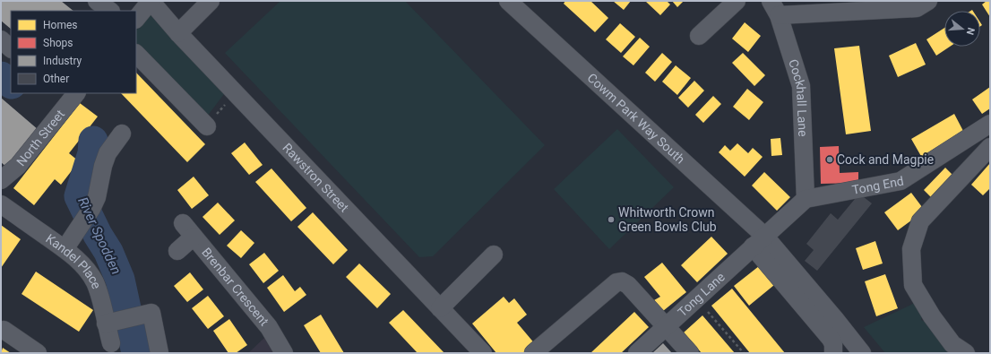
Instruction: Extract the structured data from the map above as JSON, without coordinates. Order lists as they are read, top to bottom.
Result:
{
  "streets": {
    "street": [
      "Cockhall Lane",
      "Cowm Park Way South",
      "North Street",
      "Rawstron Street",
      "Tong End",
      "Kandel Place",
      "Brenbar Crescent",
      "Tong Lane"
    ]
  },
  "crossings": [
    ["Cockhall Lane", "Tong End"],
    ["Cowm Park Way South", "Tong Lane"]
  ],
  "water": ["River Spodden"],
  "places": ["Cock and Magpie", "Whitworth Crown Green Bowls Club"],
  "legend": [
    "Homes",
    "Shops",
    "Industry",
    "Other"
  ],
  "north": "right"
}
